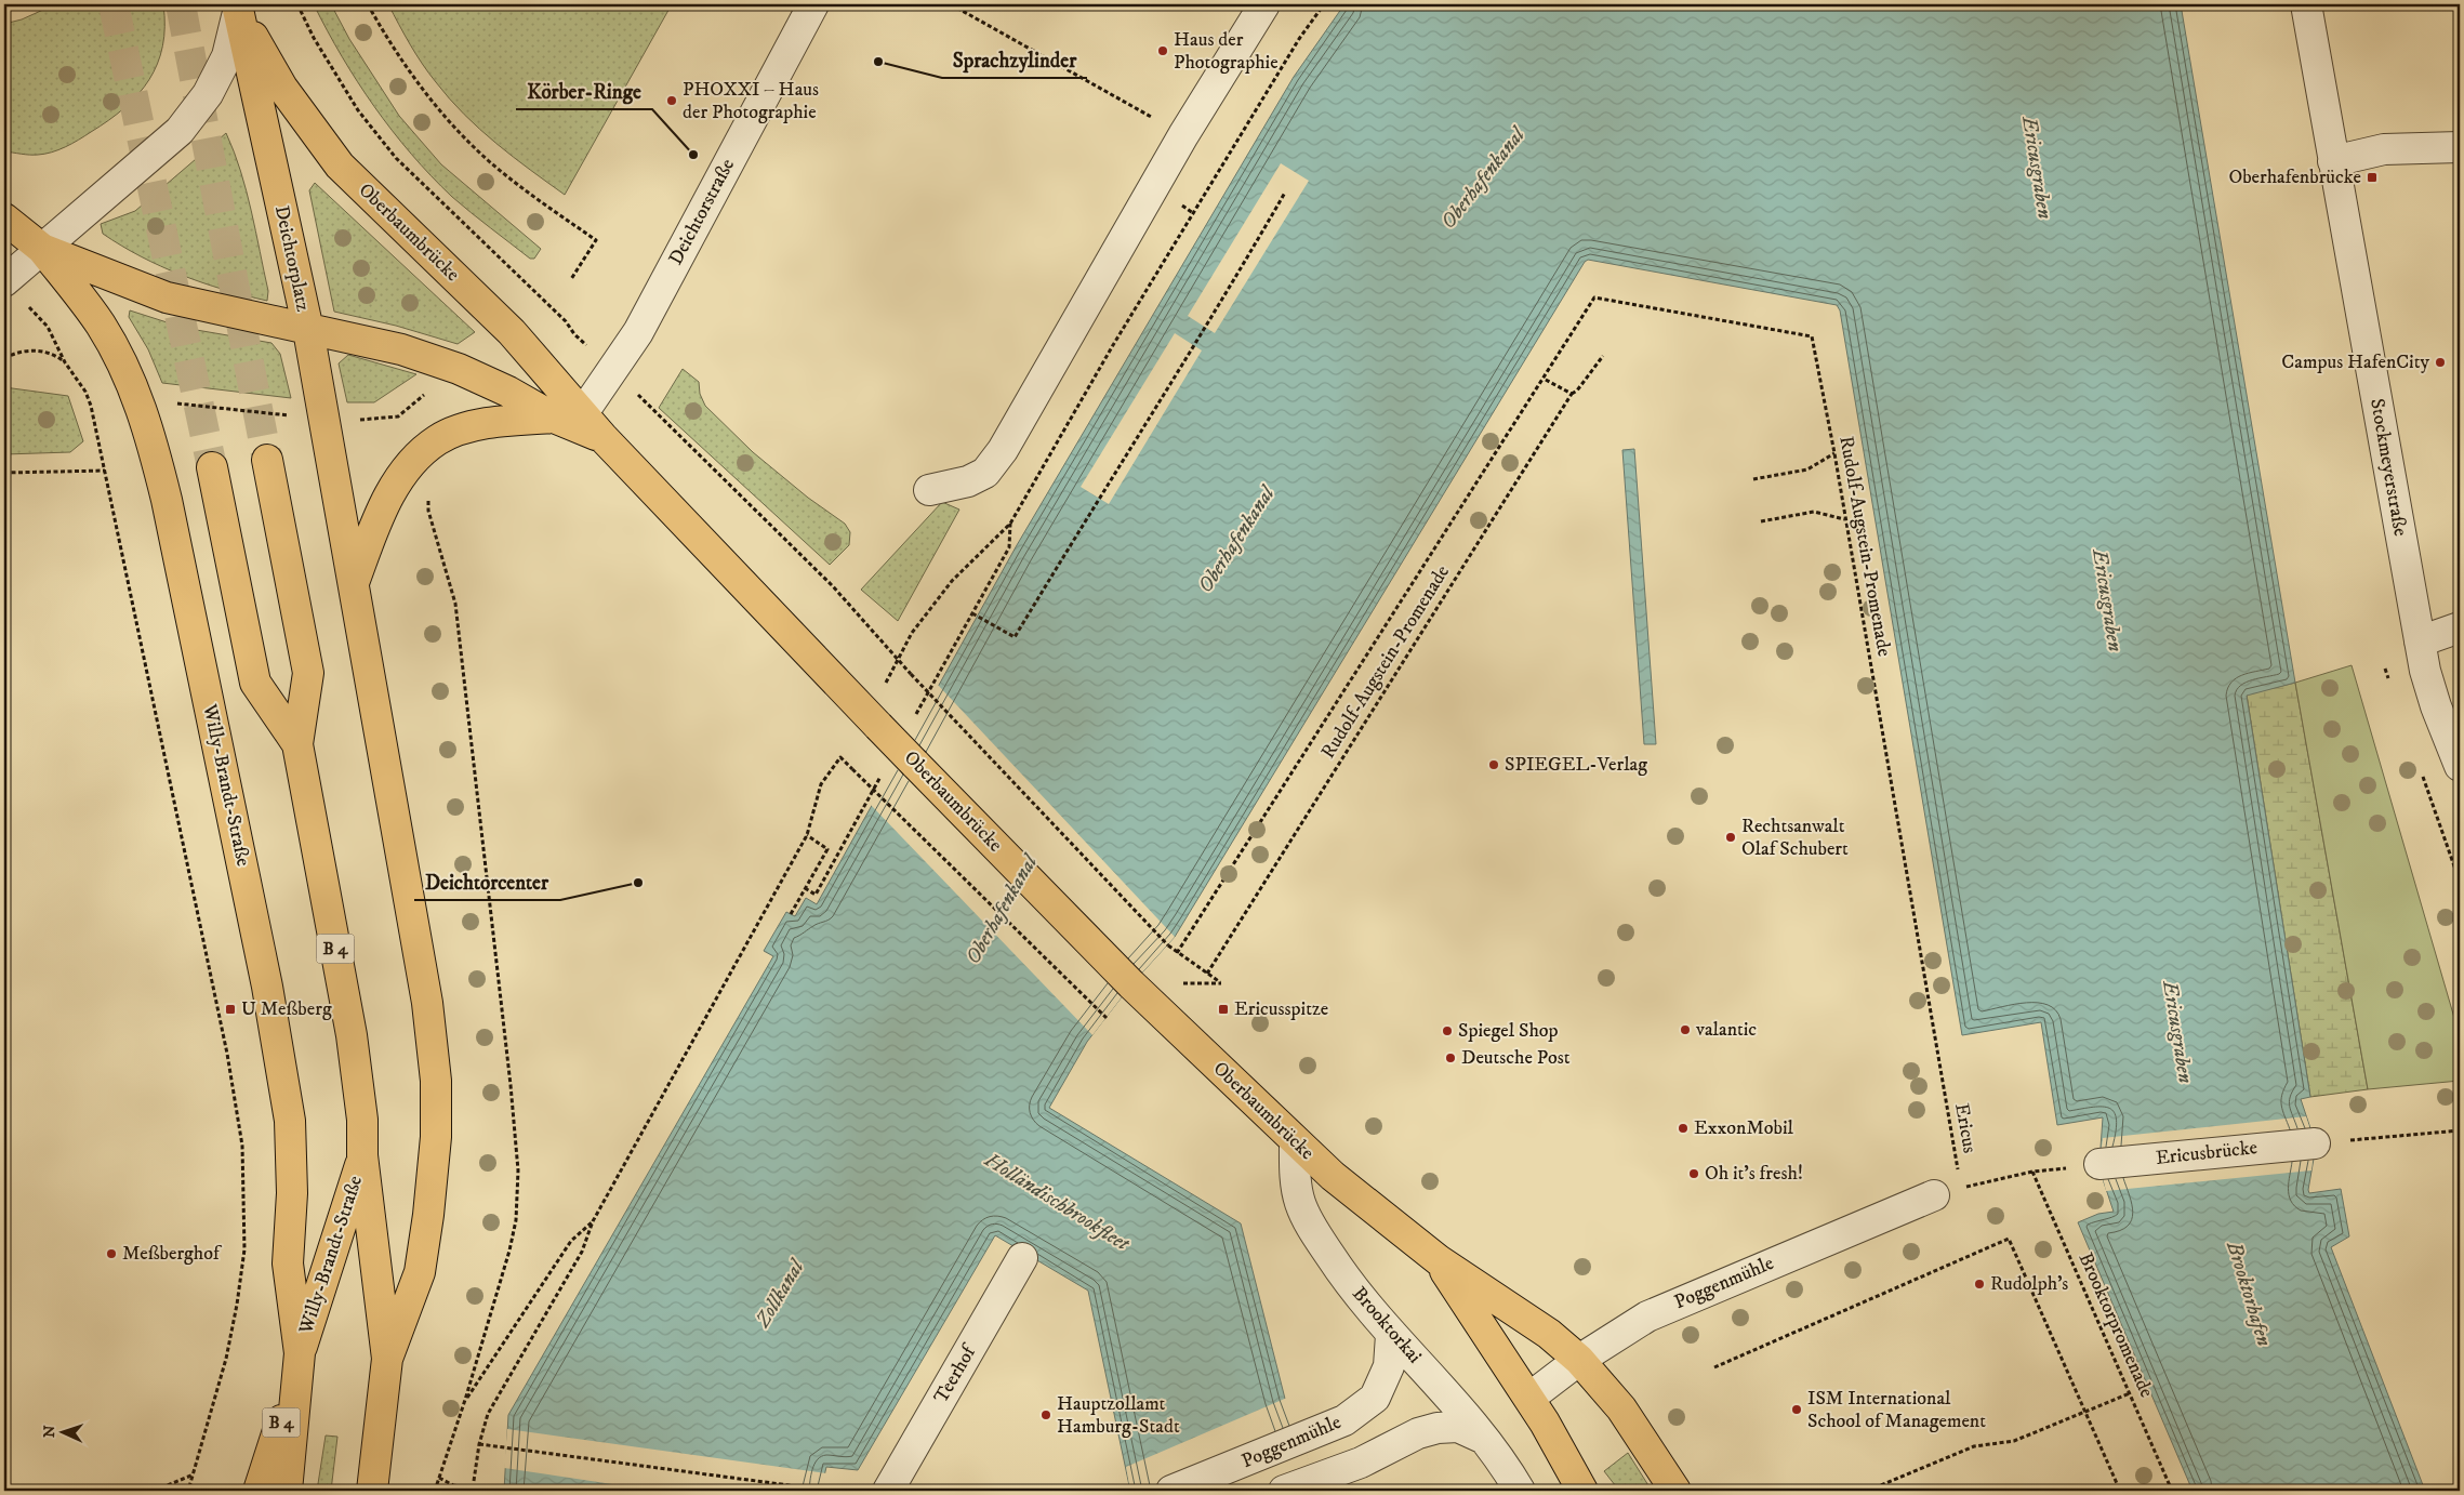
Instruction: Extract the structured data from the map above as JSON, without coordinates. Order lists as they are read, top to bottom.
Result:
{
  "streets": {
    "main road": [
      "Oberbaumbrücke",
      "Deichtorplatz",
      "Willy-Brandt-Straße",
      "B 4"
    ],
    "street": [
      "Deichtorstraße",
      "Stockmeyerstraße",
      "Ericusbrücke",
      "Poggenmühle",
      "Brooktorkai",
      "Teerhof"
    ],
    "path": ["Rudolf-Augstein-Promenade", "Ericus", "Brooktorpromenade"]
  },
  "crossings": [
    ["Deichtorstraße", "Oberbaumbrücke"],
    ["Oberbaumbrücke", "Deichtorplatz"],
    ["Oberbaumbrücke", "Willy-Brandt-Straße"],
    ["Oberbaumbrücke", "Poggenmühle"],
    ["Oberbaumbrücke", "Brooktorkai"],
    ["Deichtorplatz", "Willy-Brandt-Straße"],
    ["Rudolf-Augstein-Promenade", "Ericus"],
    ["Poggenmühle", "Brooktorkai"]
  ],
  "water": [
    "Ericusgraben",
    "Oberhafenkanal",
    "Holländischbrookfleet",
    "Zollkanal",
    "Brooktorhafen"
  ],
  "places": {
    "other": [
      "Haus der Photographie",
      "Sprachzylinder",
      "PHOXXI – Haus der Photographie",
      "Körber-Ringe",
      "Campus HafenCity",
      "SPIEGEL-Verlag",
      "Rechtsanwalt Olaf Schubert",
      "Deichtorcenter",
      "valantic",
      "Spiegel Shop",
      "Deutsche Post",
      "ExxonMobil",
      "Oh it's fresh!",
      "Meßberghof",
      "Rudolph's",
      "ISM International School of Management",
      "Hauptzollamt Hamburg-Stadt"
    ],
    "transit": ["Oberhafenbrücke", "U Meßberg", "Ericusspitze"]
  },
  "north": "left"
}
